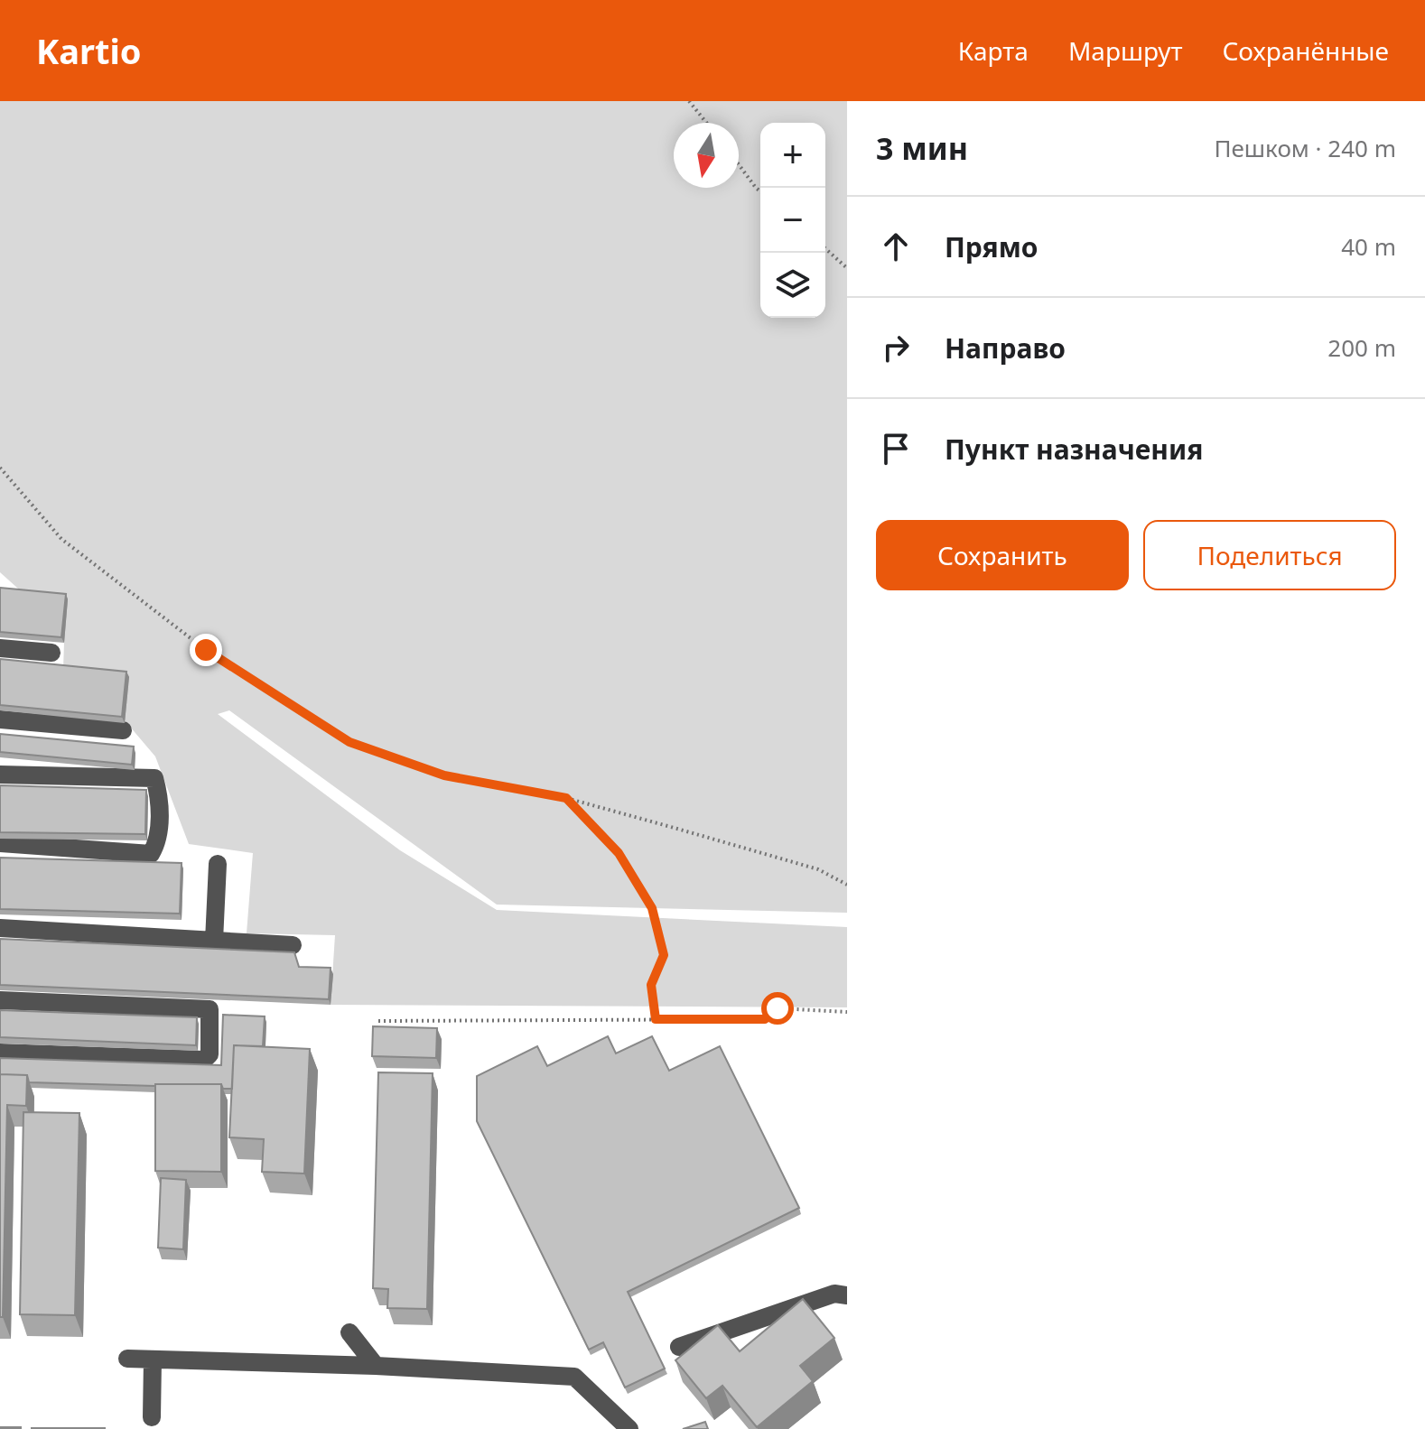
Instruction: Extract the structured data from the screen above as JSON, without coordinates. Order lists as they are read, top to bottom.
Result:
{
  "north": "bottom",
  "page": {
    "header": "Kartio",
    "nav": ["Карта", "Маршрут", "Сохранённые"],
    "heading": ["3 мин", "Пешком · 240 m"],
    "map_buttons": ["+", "−"],
    "list": [
      ["Прямо", "40 m"],
      ["Направо", "200 m"],
      "Пункт назначения"
    ],
    "buttons": ["Сохранить", "Поделиться"]
  }
}
